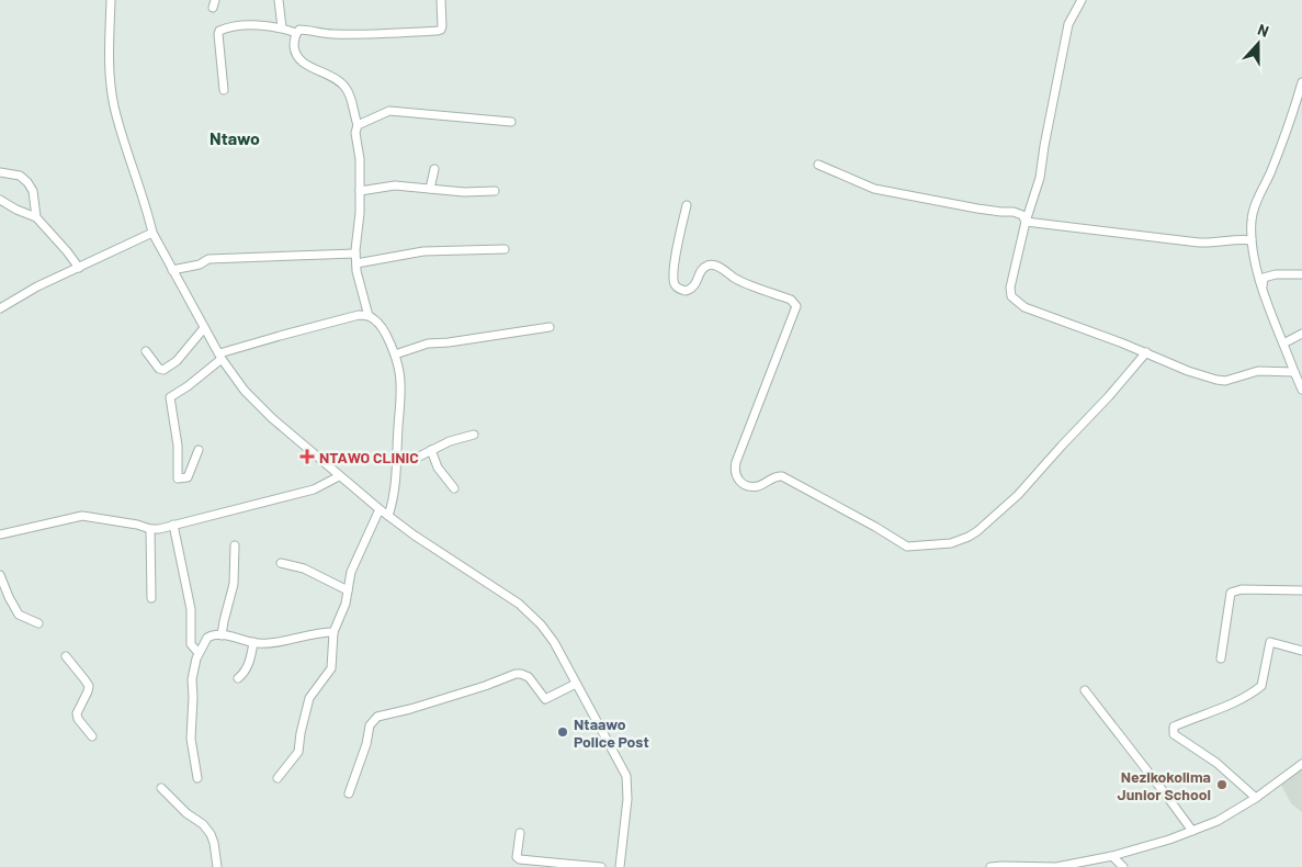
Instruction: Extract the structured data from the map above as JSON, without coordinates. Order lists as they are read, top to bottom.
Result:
{
  "districts": ["Ntawo"],
  "places": {
    "health": ["NTAWO CLINIC"],
    "other": ["Ntaawo Police Post", "Nezikokolima Junior School"]
  },
  "north": "top"
}
